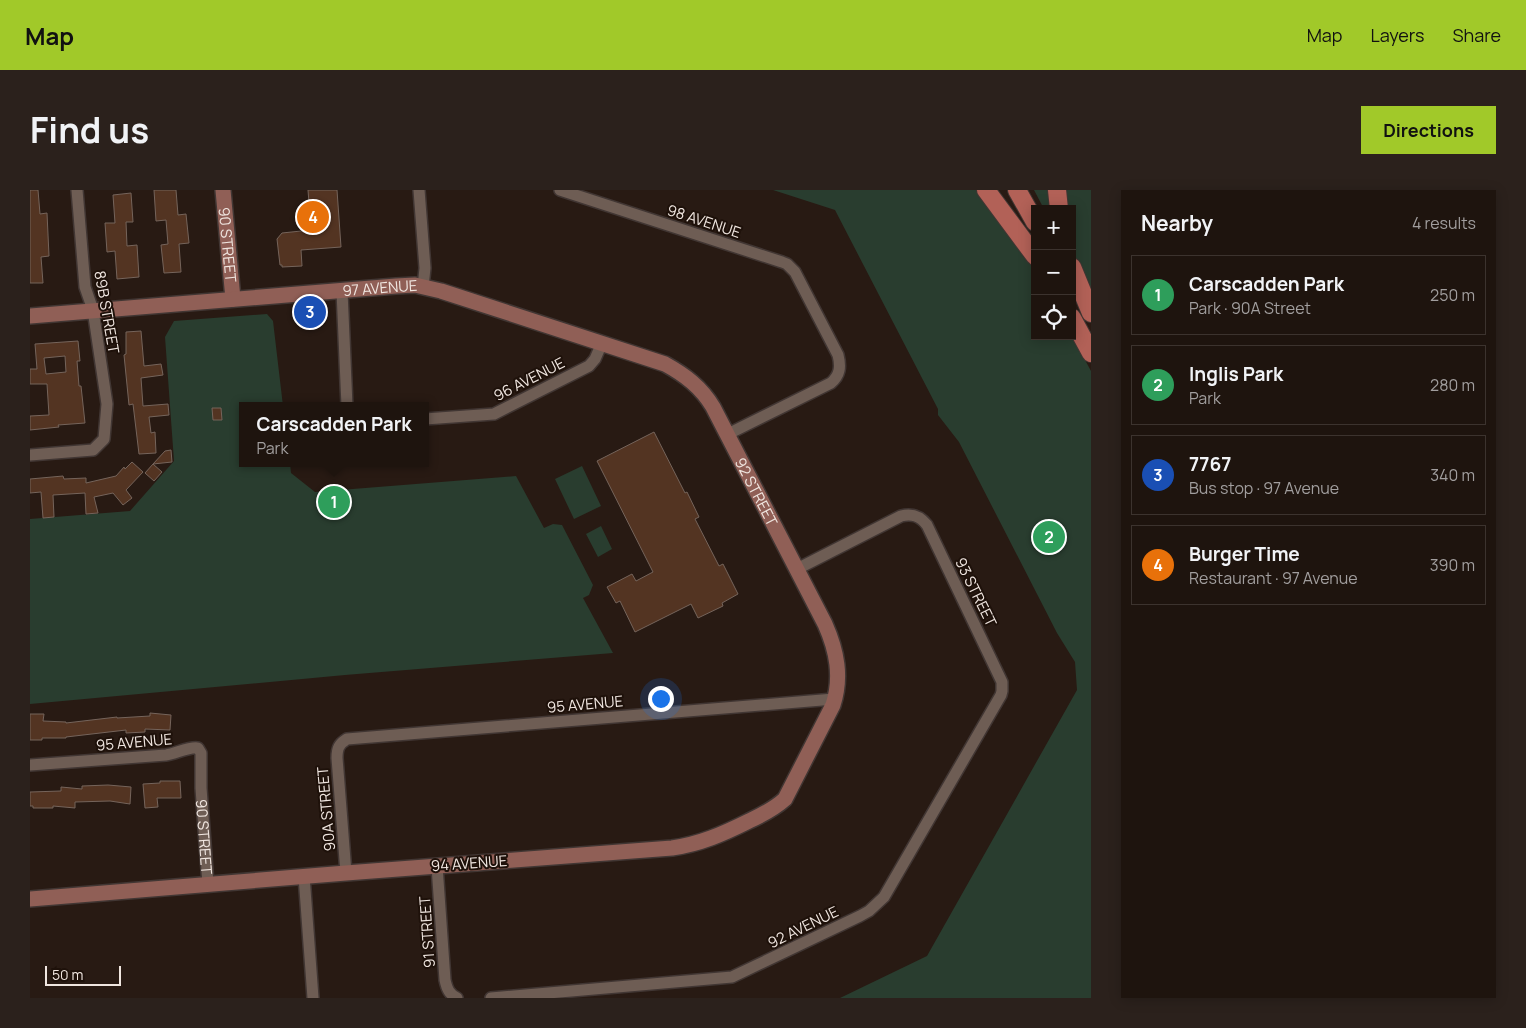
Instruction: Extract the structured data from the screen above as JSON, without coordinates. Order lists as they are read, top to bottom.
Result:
{
  "streets": {
    "street": [
      "98 AVENUE",
      "90 STREET",
      "97 AVENUE",
      "89B STREET",
      "96 AVENUE",
      "92 STREET",
      "93 STREET",
      "95 AVENUE",
      "90A STREET",
      "94 AVENUE",
      "92 AVENUE",
      "91 STREET"
    ]
  },
  "crossings": [
    ["98 AVENUE", "92 STREET"],
    ["90 STREET", "97 AVENUE"],
    ["90 STREET", "95 AVENUE"],
    ["90 STREET", "94 AVENUE"],
    ["97 AVENUE", "89B STREET"],
    ["97 AVENUE", "96 AVENUE"],
    ["97 AVENUE", "92 STREET"],
    ["96 AVENUE", "92 STREET"],
    ["92 STREET", "93 STREET"],
    ["92 STREET", "95 AVENUE"],
    ["92 STREET", "94 AVENUE"],
    ["93 STREET", "92 AVENUE"],
    ["95 AVENUE", "90A STREET"],
    ["95 AVENUE", "94 AVENUE"],
    ["90A STREET", "94 AVENUE"],
    ["94 AVENUE", "91 STREET"]
  ],
  "scale_bar": "50 m",
  "page": {
    "header": "Map",
    "nav": ["Map", "Layers", "Share"],
    "title": "Find us",
    "buttons": "Directions",
    "heading": ["Nearby", "4 results"],
    "pins": [
      "4",
      "3",
      "1",
      "2"
    ],
    "map_buttons": ["+", "−"],
    "list": [
      {
        "mark": "1",
        "name": "Carscadden Park",
        "note": "Park · 90A Street",
        "value": "250 m"
      },
      {
        "mark": "2",
        "name": "Inglis Park",
        "note": "Park",
        "value": "280 m"
      },
      {
        "mark": "3",
        "name": "7767",
        "note": "Bus stop · 97 Avenue",
        "value": "340 m"
      },
      {
        "mark": "4",
        "name": "Burger Time",
        "note": "Restaurant · 97 Avenue",
        "value": "390 m"
      }
    ],
    "popup": ["Carscadden Park", "Park"],
    "scale": "50 m"
  }
}
